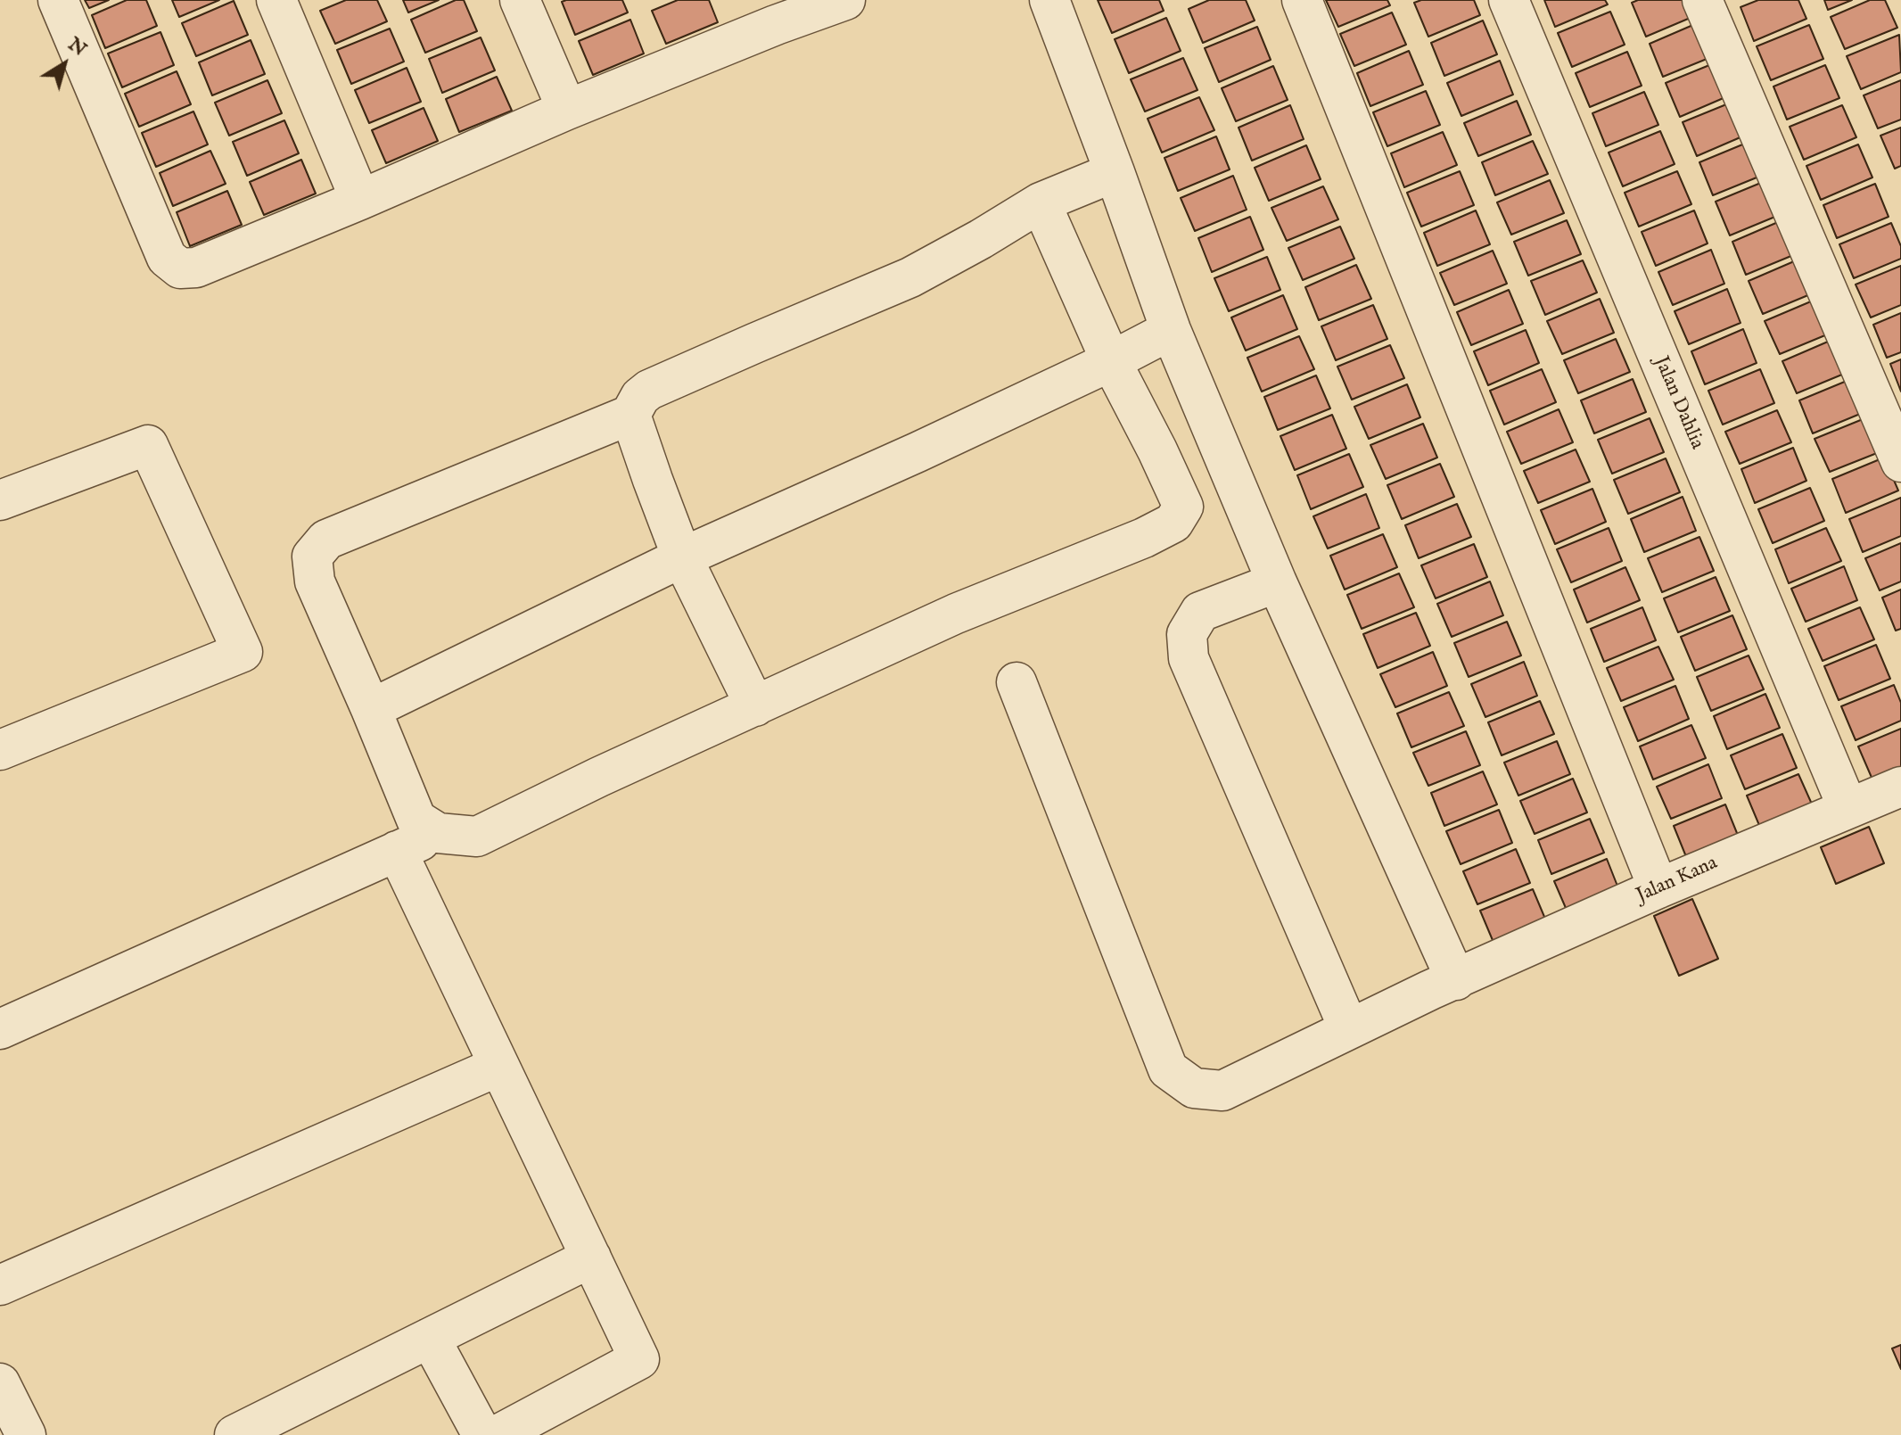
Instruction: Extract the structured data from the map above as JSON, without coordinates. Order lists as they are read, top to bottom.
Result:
{
  "streets": {
    "street": ["Jalan Dahlia", "Jalan Kana"]
  },
  "crossings": [
    ["Jalan Dahlia", "Jalan Kana"]
  ],
  "north": "top right"
}
